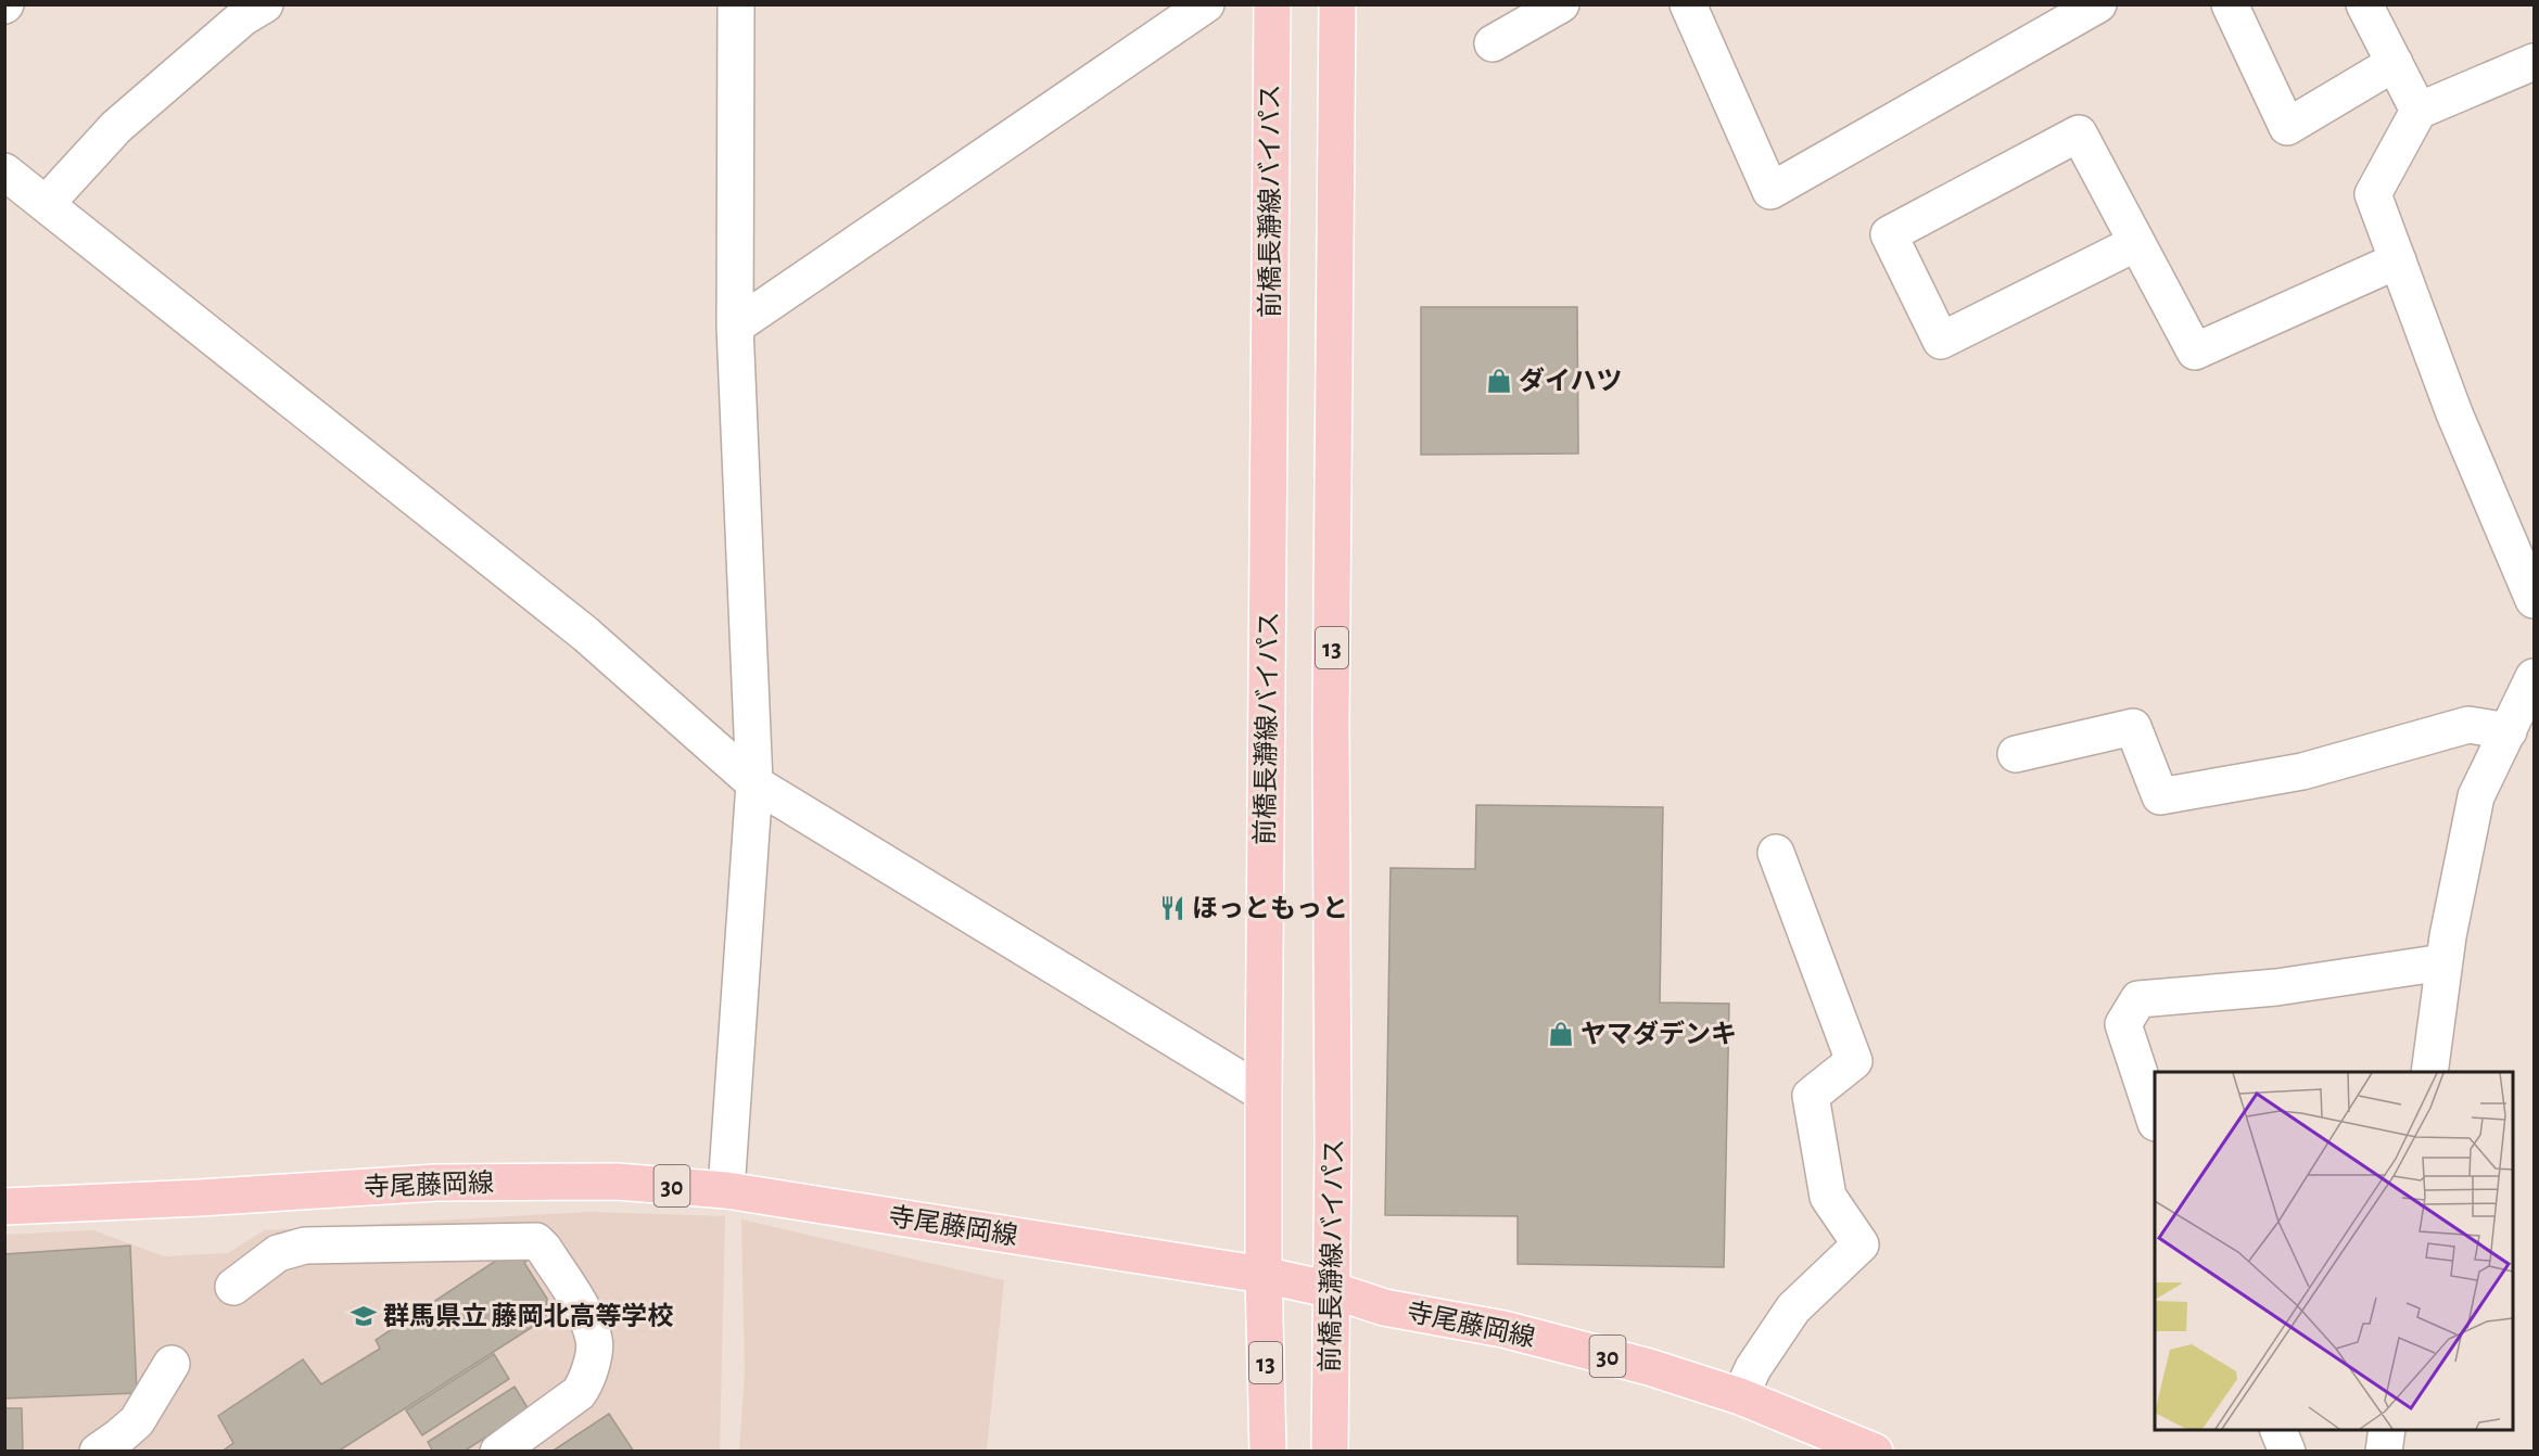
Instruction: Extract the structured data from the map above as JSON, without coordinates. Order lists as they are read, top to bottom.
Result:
{
  "streets": {
    "main road": [
      "前橋長瀞線バイパス",
      "13",
      "寺尾藤岡線",
      "30"
    ]
  },
  "crossings": [
    ["前橋長瀞線バイパス", "寺尾藤岡線"]
  ],
  "places": {
    "shop": ["ダイハツ", "ヤマダデンキ"],
    "restaurant": ["ほっともっと"],
    "school or university": ["群馬県立 藤岡北高等学校"]
  }
}
